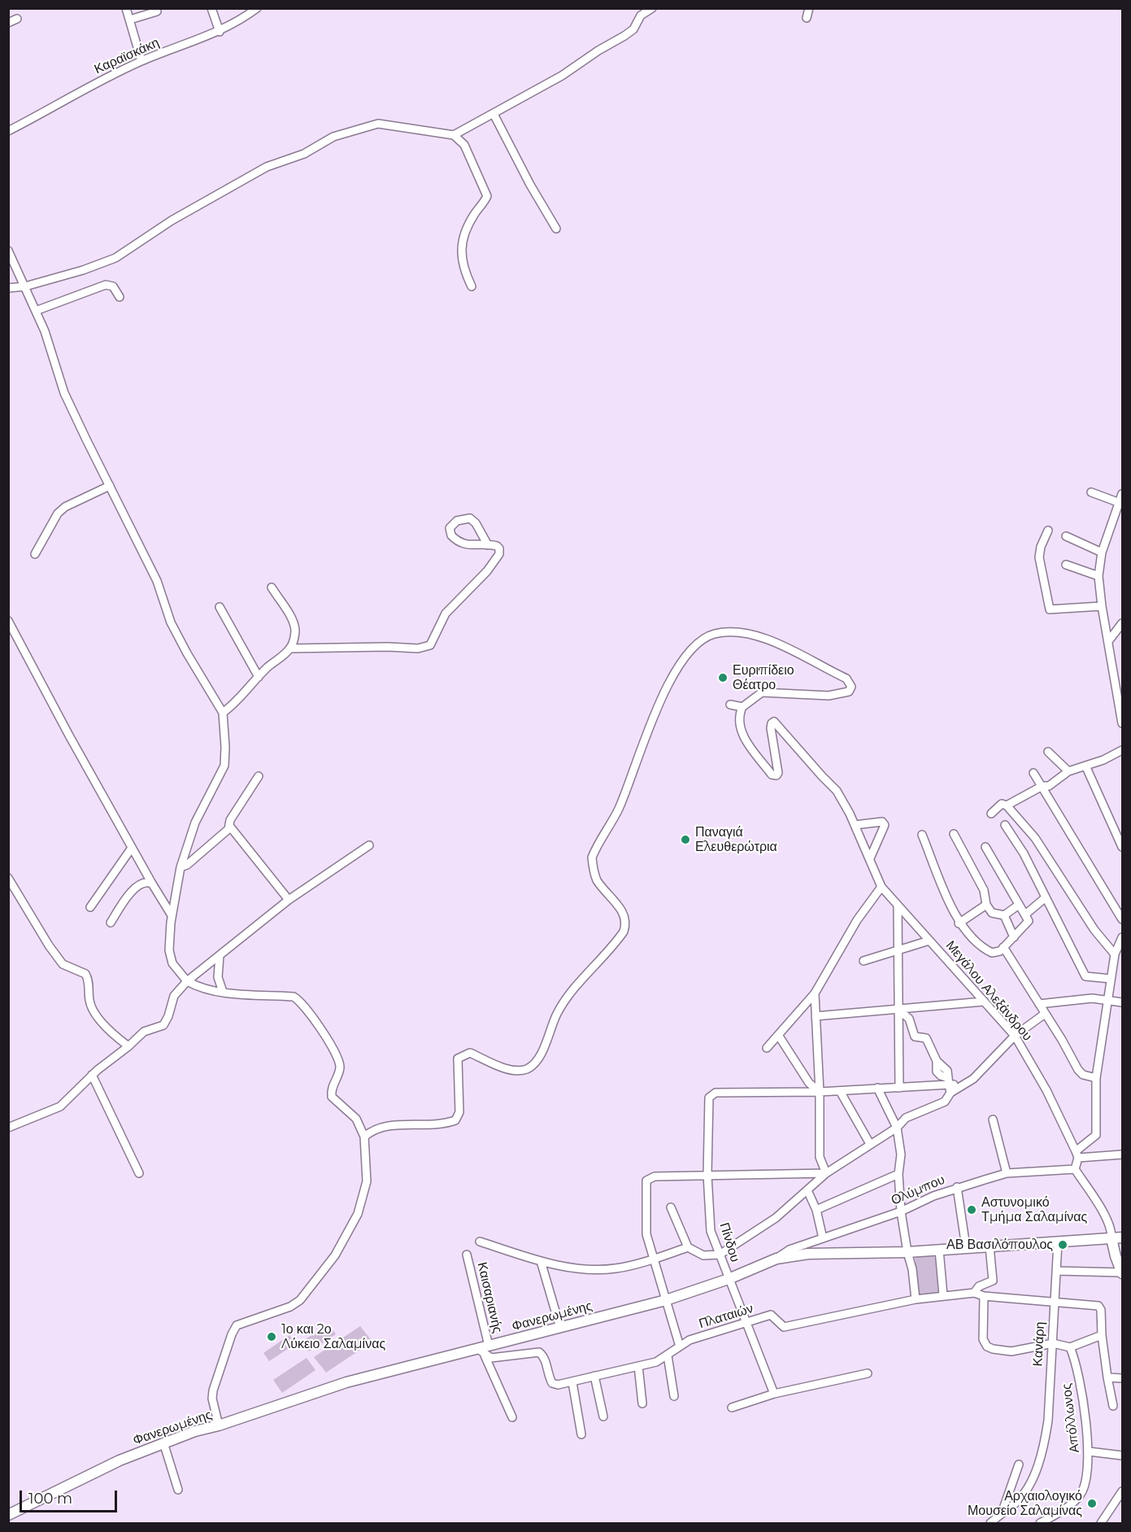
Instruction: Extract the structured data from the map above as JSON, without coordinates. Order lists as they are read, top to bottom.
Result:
{
  "streets": {
    "main road": ["Φανερωμένης"],
    "street": [
      "Καραϊσκάκη",
      "Μεγάλου Αλεξάνδρου",
      "Ολύμπου",
      "Πίνδου",
      "Καισαριανής",
      "Πλαταιών",
      "Κανάρη",
      "Απόλλωνος"
    ]
  },
  "crossings": [
    ["Ολύμπου", "Φανερωμένης"],
    ["Πίνδου", "Φανερωμένης"],
    ["Πίνδου", "Πλαταιών"],
    ["Καισαριανής", "Φανερωμένης"],
    ["Φανερωμένης", "Κανάρη"]
  ],
  "places": [
    "Ευριπίδειο Θέατρο",
    "Παναγιά Ελευθερώτρια",
    "Αστυνομικό Τμήμα Σαλαμίνας",
    "ΑΒ Βασιλόπουλος",
    "1ο και 2ο Λύκειο Σαλαμίνας",
    "Αρχαιολογικό Μουσείο Σαλαμίνας"
  ],
  "scale_bar": "100 m"
}
